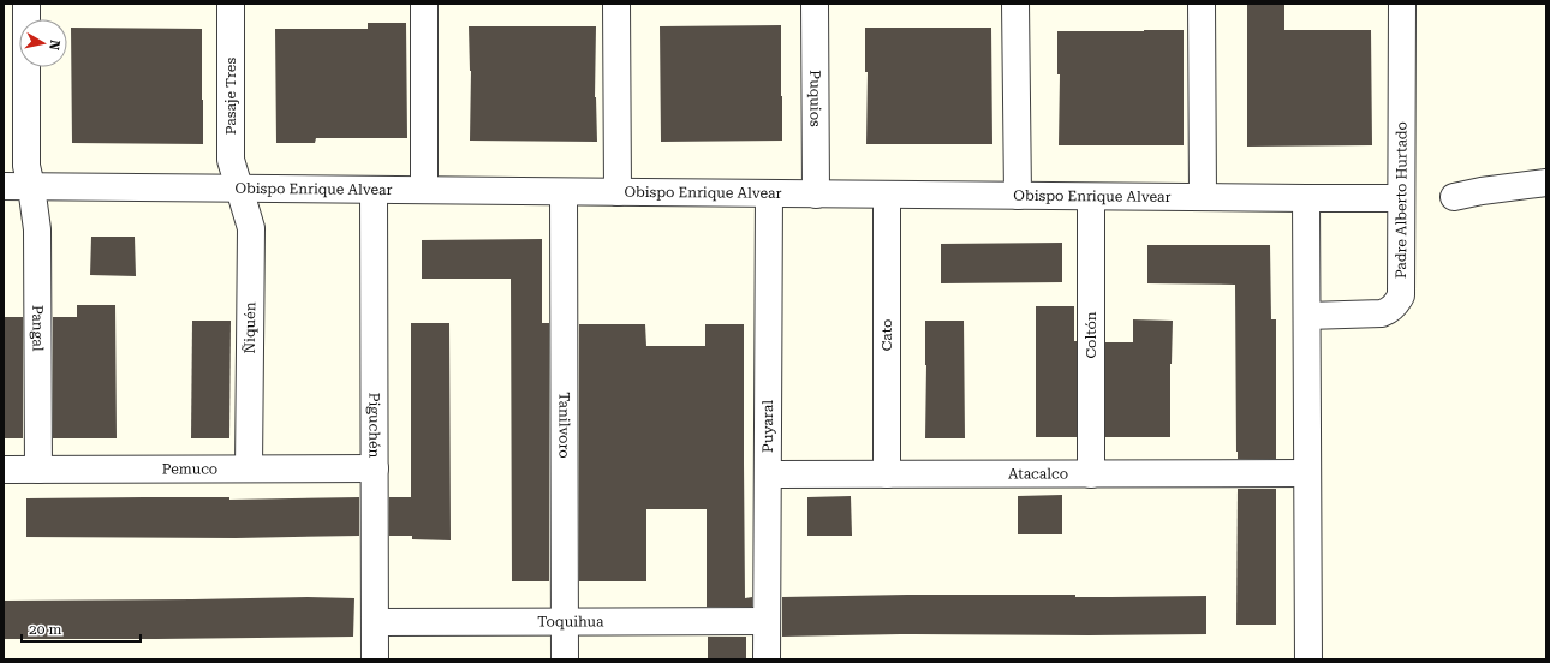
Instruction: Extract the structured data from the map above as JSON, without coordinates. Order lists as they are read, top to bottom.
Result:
{
  "streets": {
    "street": [
      "Pasaje Tres",
      "Puquios",
      "Obispo Enrique Alvear",
      "Padre Alberto Hurtado",
      "Pangal",
      "Ñiquén",
      "Cato",
      "Coltón",
      "Piguchén",
      "Tanilvoro",
      "Puyaral",
      "Pemuco",
      "Atacalco",
      "Toquihua"
    ]
  },
  "crossings": [
    ["Pasaje Tres", "Obispo Enrique Alvear"],
    ["Pasaje Tres", "Ñiquén"],
    ["Puquios", "Obispo Enrique Alvear"],
    ["Obispo Enrique Alvear", "Padre Alberto Hurtado"],
    ["Obispo Enrique Alvear", "Pangal"],
    ["Obispo Enrique Alvear", "Ñiquén"],
    ["Obispo Enrique Alvear", "Cato"],
    ["Obispo Enrique Alvear", "Coltón"],
    ["Obispo Enrique Alvear", "Piguchén"],
    ["Obispo Enrique Alvear", "Tanilvoro"],
    ["Obispo Enrique Alvear", "Puyaral"],
    ["Pangal", "Pemuco"],
    ["Ñiquén", "Pemuco"],
    ["Cato", "Atacalco"],
    ["Coltón", "Atacalco"],
    ["Piguchén", "Pemuco"],
    ["Piguchén", "Toquihua"],
    ["Tanilvoro", "Toquihua"],
    ["Puyaral", "Atacalco"],
    ["Puyaral", "Toquihua"]
  ],
  "scale_bar": "20 m",
  "north": "right"
}
